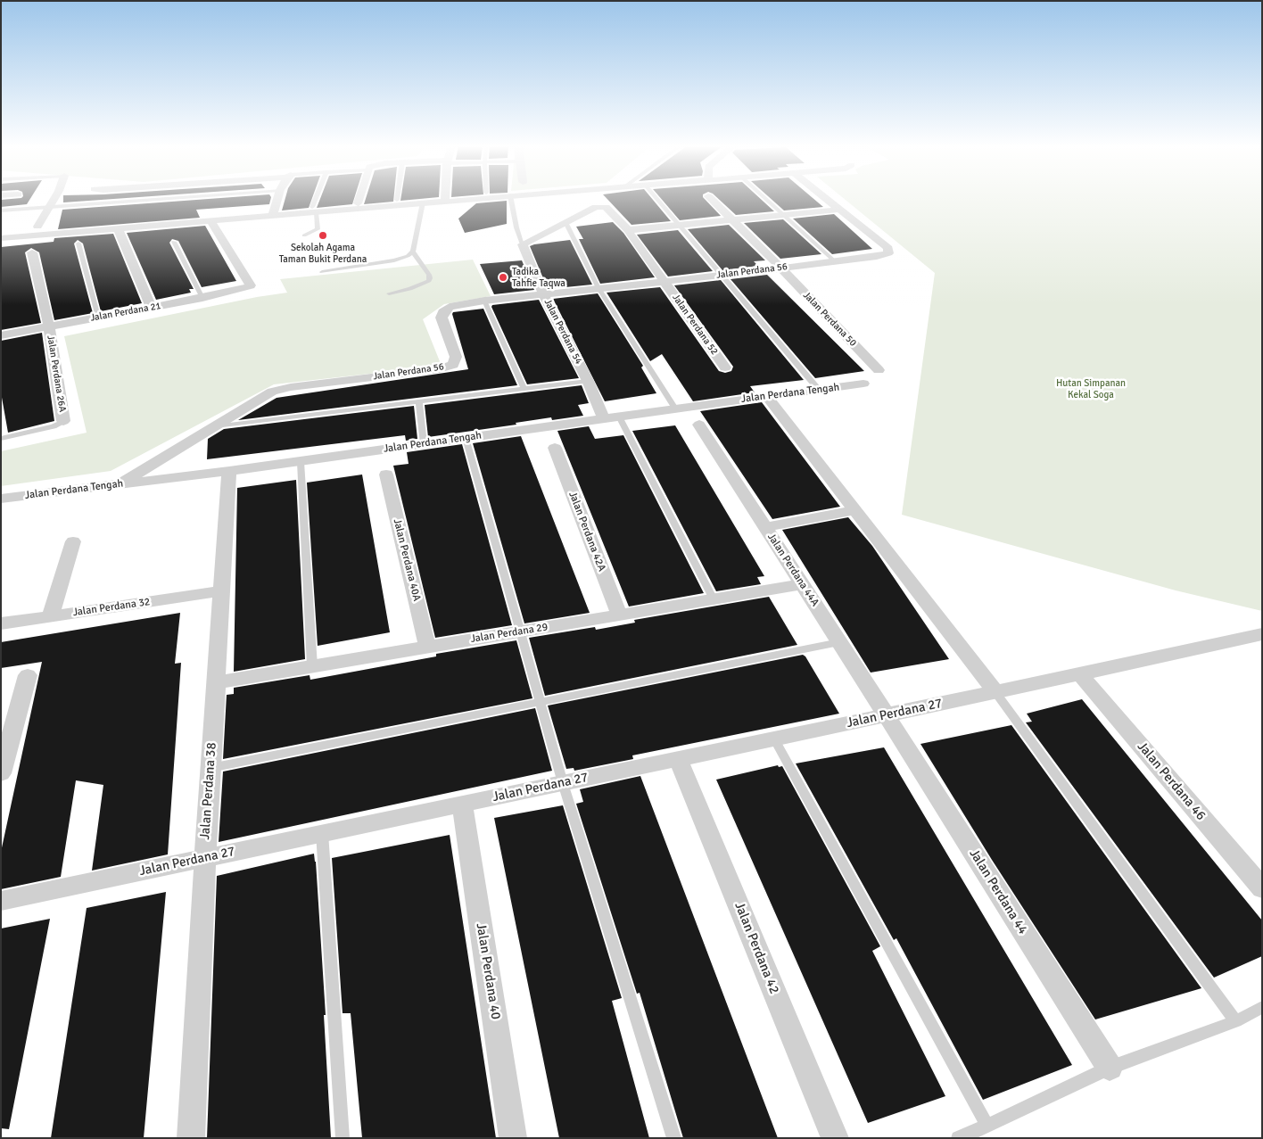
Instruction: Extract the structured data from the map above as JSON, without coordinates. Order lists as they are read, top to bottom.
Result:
{
  "streets": {
    "street": [
      "Jalan Perdana 56",
      "Jalan Perdana 21",
      "Jalan Perdana 50",
      "Jalan Perdana 52",
      "Jalan Perdana 54",
      "Jalan Perdana 26A",
      "Jalan Perdana Tengah",
      "Jalan Perdana 42A",
      "Jalan Perdana 40A",
      "Jalan Perdana 44A",
      "Jalan Perdana 32",
      "Jalan Perdana 29",
      "Jalan Perdana 27",
      "Jalan Perdana 46",
      "Jalan Perdana 38",
      "Jalan Perdana 44",
      "Jalan Perdana 42",
      "Jalan Perdana 40"
    ]
  },
  "crossings": [
    ["Jalan Perdana 56", "Jalan Perdana 50"],
    ["Jalan Perdana 56", "Jalan Perdana 52"],
    ["Jalan Perdana 56", "Jalan Perdana 54"],
    ["Jalan Perdana 56", "Jalan Perdana Tengah"],
    ["Jalan Perdana 21", "Jalan Perdana 26A"],
    ["Jalan Perdana 54", "Jalan Perdana Tengah"],
    ["Jalan Perdana Tengah", "Jalan Perdana 38"],
    ["Jalan Perdana 42A", "Jalan Perdana 29"],
    ["Jalan Perdana 40A", "Jalan Perdana 29"],
    ["Jalan Perdana 44A", "Jalan Perdana 29"],
    ["Jalan Perdana 44A", "Jalan Perdana 27"],
    ["Jalan Perdana 44A", "Jalan Perdana 44"],
    ["Jalan Perdana 32", "Jalan Perdana 38"],
    ["Jalan Perdana 29", "Jalan Perdana 38"],
    ["Jalan Perdana 27", "Jalan Perdana 46"],
    ["Jalan Perdana 27", "Jalan Perdana 38"],
    ["Jalan Perdana 27", "Jalan Perdana 44"],
    ["Jalan Perdana 27", "Jalan Perdana 42"],
    ["Jalan Perdana 27", "Jalan Perdana 40"]
  ],
  "parks": ["Hutan Simpanan Kekal Soga"],
  "places": ["Sekolah Agama Taman Bukit Perdana", "Tadika Tahfie Taqwa"]
}
